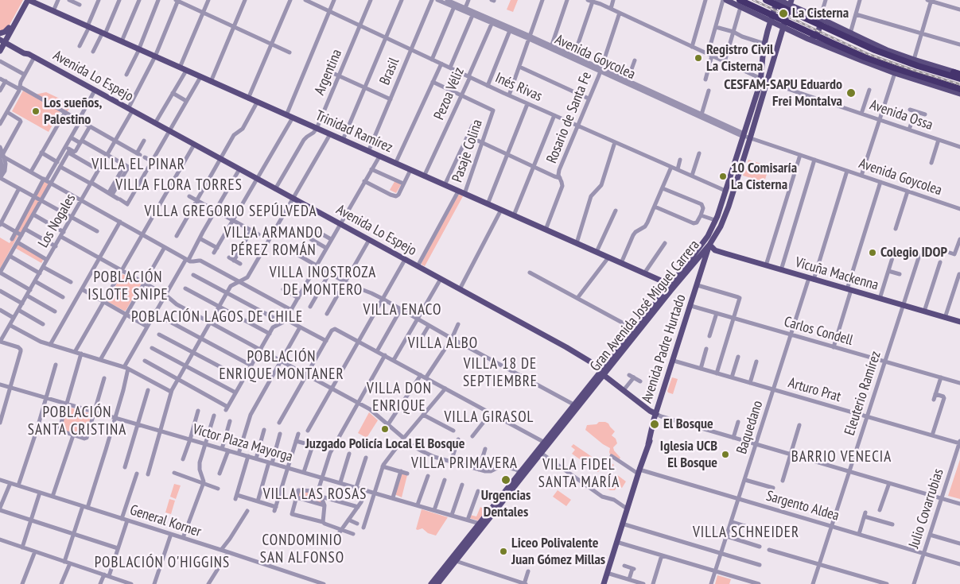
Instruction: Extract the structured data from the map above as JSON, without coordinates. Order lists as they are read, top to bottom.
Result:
{
  "streets": {
    "main road": [
      "Avenida Lo Espejo",
      "Trinidad Ramírez",
      "Vicuña Mackenna",
      "Gran Avenida José Miguel Carrera",
      "Avenida Padre Hurtado"
    ],
    "street": [
      "Avenida Goycolea",
      "Brasil",
      "Argentina",
      "Inés Rivas",
      "Pezoa Véliz",
      "Avenida Ossa",
      "Rosario de Santa Fe",
      "Pasaje Colina",
      "Los Nogales",
      "Carlos Condell",
      "Arturo Prat",
      "Eleuterio Ramírez",
      "Baquedano",
      "Víctor Plaza Mayorga",
      "Sargento Aldea",
      "Julio Covarrubias",
      "General Korner"
    ]
  },
  "crossings": [
    ["Avenida Goycolea", "Pezoa Véliz"],
    ["Avenida Goycolea", "Rosario de Santa Fe"],
    ["Avenida Goycolea", "Gran Avenida José Miguel Carrera"],
    ["Avenida Goycolea", "Baquedano"],
    ["Brasil", "Inés Rivas"],
    ["Brasil", "Trinidad Ramírez"],
    ["Argentina", "Avenida Lo Espejo"],
    ["Argentina", "Inés Rivas"],
    ["Argentina", "Trinidad Ramírez"],
    ["Avenida Lo Espejo", "Pasaje Colina"],
    ["Avenida Lo Espejo", "Los Nogales"],
    ["Avenida Lo Espejo", "Gran Avenida José Miguel Carrera"],
    ["Avenida Lo Espejo", "Avenida Padre Hurtado"],
    ["Inés Rivas", "Pezoa Véliz"],
    ["Inés Rivas", "Rosario de Santa Fe"],
    ["Inés Rivas", "Gran Avenida José Miguel Carrera"],
    ["Pezoa Véliz", "Trinidad Ramírez"],
    ["Pezoa Véliz", "Pasaje Colina"],
    ["Avenida Ossa", "Gran Avenida José Miguel Carrera"],
    ["Rosario de Santa Fe", "Trinidad Ramírez"],
    ["Trinidad Ramírez", "Pasaje Colina"],
    ["Trinidad Ramírez", "Los Nogales"],
    ["Trinidad Ramírez", "Gran Avenida José Miguel Carrera"],
    ["Vicuña Mackenna", "Gran Avenida José Miguel Carrera"],
    ["Vicuña Mackenna", "Avenida Padre Hurtado"],
    ["Vicuña Mackenna", "Eleuterio Ramírez"],
    ["Vicuña Mackenna", "Baquedano"],
    ["Gran Avenida José Miguel Carrera", "Avenida Padre Hurtado"],
    ["Gran Avenida José Miguel Carrera", "Víctor Plaza Mayorga"],
    ["Carlos Condell", "Avenida Padre Hurtado"],
    ["Carlos Condell", "Eleuterio Ramírez"],
    ["Carlos Condell", "Baquedano"],
    ["Avenida Padre Hurtado", "Arturo Prat"],
    ["Avenida Padre Hurtado", "Sargento Aldea"],
    ["Arturo Prat", "Eleuterio Ramírez"],
    ["Arturo Prat", "Baquedano"],
    ["Arturo Prat", "Julio Covarrubias"],
    ["Eleuterio Ramírez", "Sargento Aldea"],
    ["Baquedano", "Sargento Aldea"],
    ["Sargento Aldea", "Julio Covarrubias"]
  ],
  "districts": [
    "VILLA EL PINAR",
    "VILLA FLORA TORRES",
    "VILLA GREGORIO SEPÚLVEDA",
    "VILLA ARMANDO PÉREZ ROMÁN",
    "VILLA INOSTROZA DE MONTERO",
    "POBLACIÓN ISLOTE SNIPE",
    "VILLA ENACO",
    "POBLACIÓN LAGOS DE CHILE",
    "VILLA ALBO",
    "POBLACIÓN ENRIQUE MONTANER",
    "VILLA 18 DE SEPTIEMBRE",
    "VILLA DON ENRIQUE",
    "POBLACIÓN SANTA CRISTINA",
    "VILLA GIRASOL",
    "BARRIO VENECIA",
    "VILLA PRIMAVERA",
    "VILLA FIDEL SANTA MARÍA",
    "VILLA LAS ROSAS",
    "VILLA SCHNEIDER",
    "CONDOMINIO SAN ALFONSO",
    "POBLACIÓN O'HIGGINS"
  ],
  "places": [
    "La Cisterna",
    "Registro Civil La Cisterna",
    "CESFAM-SAPU Eduardo Frei Montalva",
    "Los sueños, Palestino",
    "10 Comisaría La Cisterna",
    "Colegio IDOP",
    "El Bosque",
    "Juzgado Policía Local El Bosque",
    "Iglesia UCB El Bosque",
    "Urgencias Dentales",
    "Liceo Polivalente Juan Gómez Millas"
  ]
}
